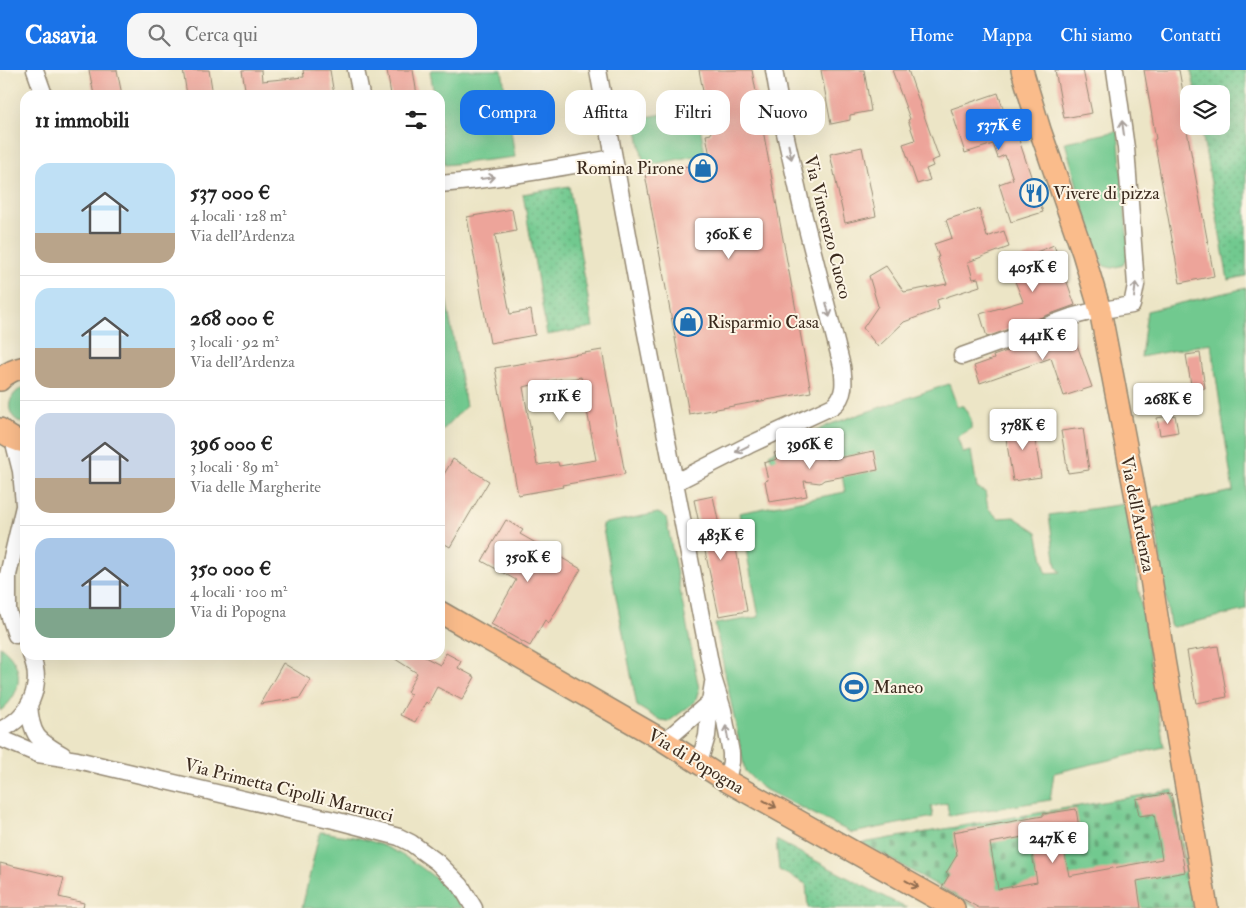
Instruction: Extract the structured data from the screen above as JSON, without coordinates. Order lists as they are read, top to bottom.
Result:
{
  "streets": {
    "main road": ["Via dell'Ardenza", "Via di Popogna"],
    "street": ["Via Vincenzo Cuoco", "Via Primetta Cipolli Marrucci"]
  },
  "one_way": ["Via Vincenzo Cuoco", "Via di Popogna"],
  "places": {
    "shop": ["Romina Pirone", "Risparmio Casa"],
    "restaurant": ["Vivere di pizza"],
    "sports": ["Maneo"]
  },
  "page": {
    "header": "Casavia",
    "search": "Cerca qui",
    "nav": [
      "Home",
      "Mappa",
      "Chi siamo",
      "Contatti"
    ],
    "chip": [
      "Compra",
      "Affitta",
      "Filtri",
      "Nuovo"
    ],
    "heading": "11 immobili",
    "price": [
      "537K €",
      "360K €",
      "405K €",
      "441K €",
      "511K €",
      "268K €",
      "378K €",
      "396K €",
      "483K €",
      "350K €",
      "247K €"
    ],
    "list": [
      {
        "name": "537 000 €",
        "note": "4 locali · 128 m² · Via dell'Ardenza"
      },
      {
        "name": "268 000 €",
        "note": "3 locali · 92 m² · Via dell'Ardenza"
      },
      {
        "name": "396 000 €",
        "note": "3 locali · 89 m² · Via delle Margherite"
      },
      {
        "name": "350 000 €",
        "note": "4 locali · 100 m² · Via di Popogna"
      }
    ]
  }
}
